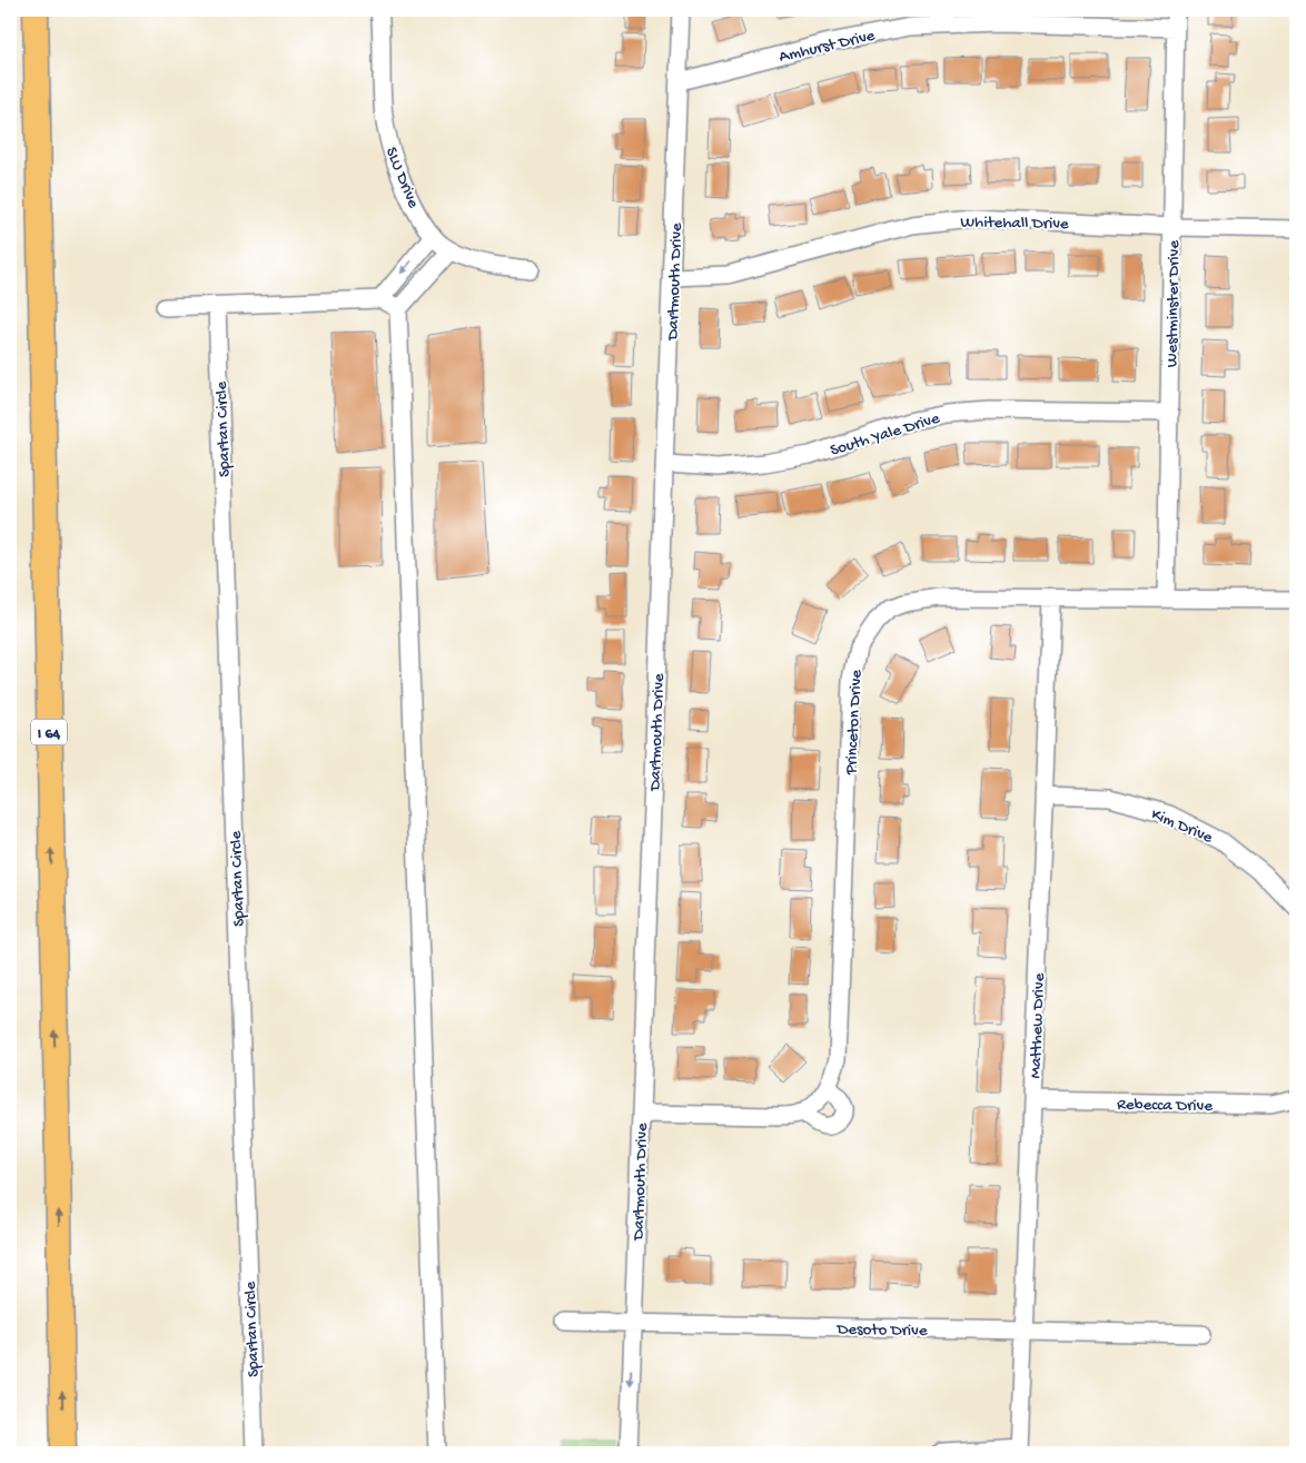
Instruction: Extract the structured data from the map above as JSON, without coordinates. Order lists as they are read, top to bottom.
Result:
{
  "streets": {
    "highway": ["I 64"],
    "street": [
      "Amhurst Drive",
      "SLU Drive",
      "Whitehall Drive",
      "Dartmouth Drive",
      "Westminster Drive",
      "Spartan Circle",
      "South Yale Drive",
      "Princeton Drive",
      "Kim Drive",
      "Matthew Drive",
      "Rebecca Drive",
      "Desoto Drive"
    ]
  },
  "crossings": [
    ["Amhurst Drive", "Dartmouth Drive"],
    ["Amhurst Drive", "Westminster Drive"],
    ["Whitehall Drive", "Dartmouth Drive"],
    ["Whitehall Drive", "Westminster Drive"],
    ["Dartmouth Drive", "South Yale Drive"],
    ["Dartmouth Drive", "Desoto Drive"],
    ["Westminster Drive", "South Yale Drive"],
    ["Westminster Drive", "Princeton Drive"],
    ["Princeton Drive", "Matthew Drive"],
    ["Kim Drive", "Matthew Drive"],
    ["Matthew Drive", "Rebecca Drive"],
    ["Matthew Drive", "Desoto Drive"]
  ]
}
